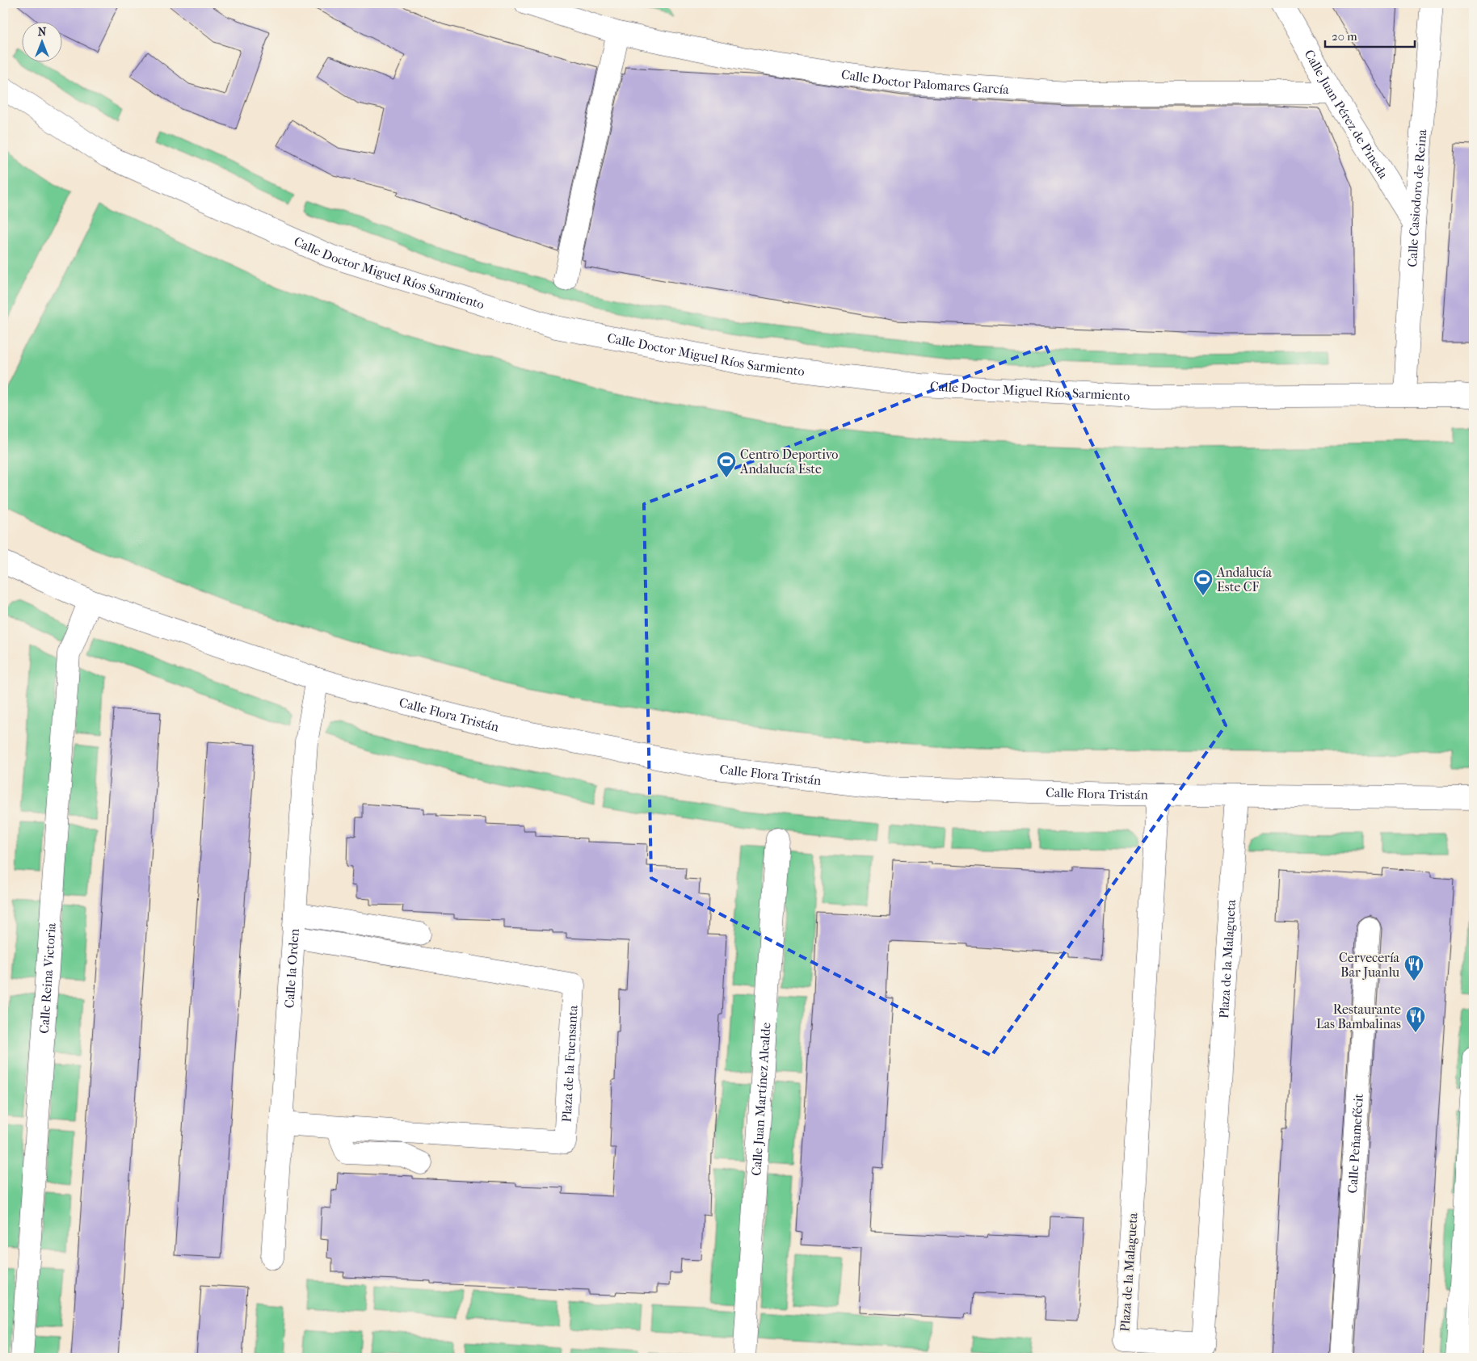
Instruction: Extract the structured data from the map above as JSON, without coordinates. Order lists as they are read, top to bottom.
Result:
{
  "streets": {
    "street": [
      "Calle Doctor Palomares García",
      "Calle Juan Pérez de Pineda",
      "Calle Casiodoro de Reina",
      "Calle Doctor Miguel Ríos Sarmiento",
      "Calle Flora Tristán",
      "Plaza de la Malagueta",
      "Calle la Orden",
      "Calle Reina Victoria",
      "Plaza de la Fuensanta",
      "Calle Juan Martínez Alcalde",
      "Calle Peñamefécit"
    ]
  },
  "crossings": [
    ["Calle Doctor Palomares García", "Calle Juan Pérez de Pineda"],
    ["Calle Juan Pérez de Pineda", "Calle Casiodoro de Reina"],
    ["Calle Casiodoro de Reina", "Calle Doctor Miguel Ríos Sarmiento"],
    ["Calle Flora Tristán", "Plaza de la Malagueta"],
    ["Calle Flora Tristán", "Calle la Orden"],
    ["Calle Flora Tristán", "Calle Reina Victoria"],
    ["Calle la Orden", "Plaza de la Fuensanta"]
  ],
  "places": {
    "sports": ["Centro Deportivo Andalucía Este", "Andalucía Este CF"],
    "restaurant": ["Cervecería Bar Juanlu", "Restaurante Las Bambalinas"]
  },
  "scale_bar": "20 m",
  "north": "top"
}
